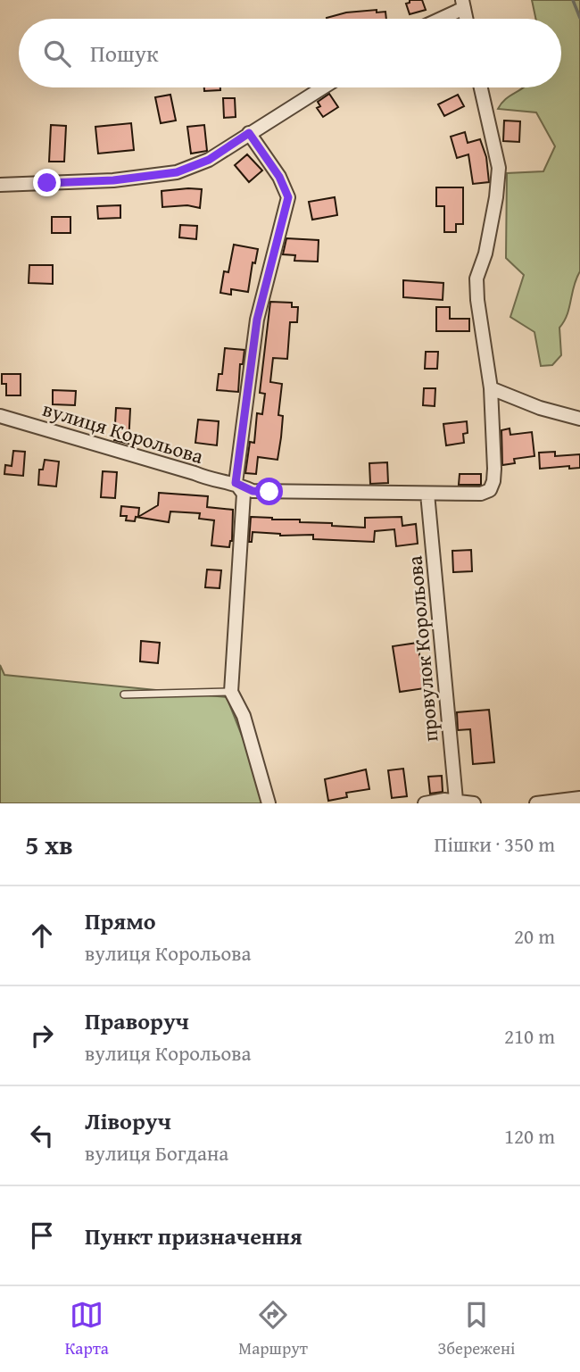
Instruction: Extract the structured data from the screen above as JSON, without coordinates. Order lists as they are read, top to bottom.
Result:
{
  "streets": {
    "street": ["вулиця Корольова", "провулок Корольова"]
  },
  "crossings": [
    ["вулиця Корольова", "провулок Корольова"]
  ],
  "page": {
    "search": "Пошук",
    "heading": ["5 хв", "Пішки · 350 m"],
    "list": [
      ["Прямо", "вулиця Корольова", "20 m"],
      ["Праворуч", "вулиця Корольова", "210 m"],
      ["Ліворуч", "вулиця Богдана", "120 m"],
      "Пункт призначення"
    ],
    "nav": ["Карта", "Маршрут", "Збережені"]
  }
}
